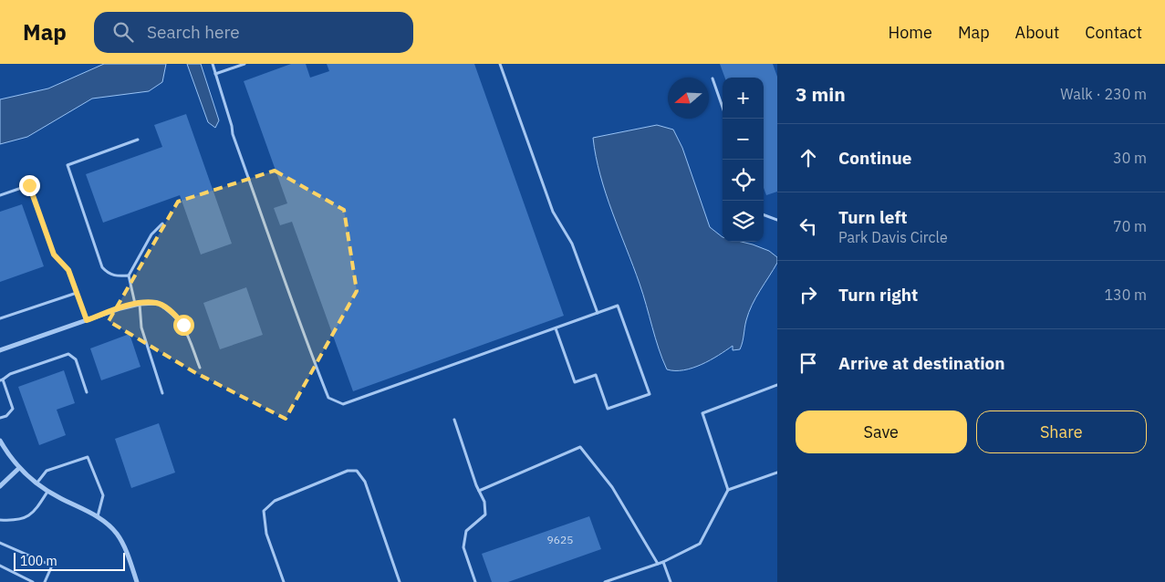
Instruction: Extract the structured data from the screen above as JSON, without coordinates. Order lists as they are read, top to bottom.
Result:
{
  "house_numbers": ["9625"],
  "scale_bar": "100 m",
  "north": "left",
  "page": {
    "header": "Map",
    "search": "Search here",
    "nav": [
      "Home",
      "Map",
      "About",
      "Contact"
    ],
    "heading": ["3 min", "Walk · 230 m"],
    "map_buttons": ["+", "−"],
    "list": [
      ["Continue", "30 m"],
      ["Turn left", "Park Davis Circle", "70 m"],
      ["Turn right", "130 m"],
      "Arrive at destination"
    ],
    "buttons": ["Save", "Share"],
    "scale": "100 m"
  }
}
